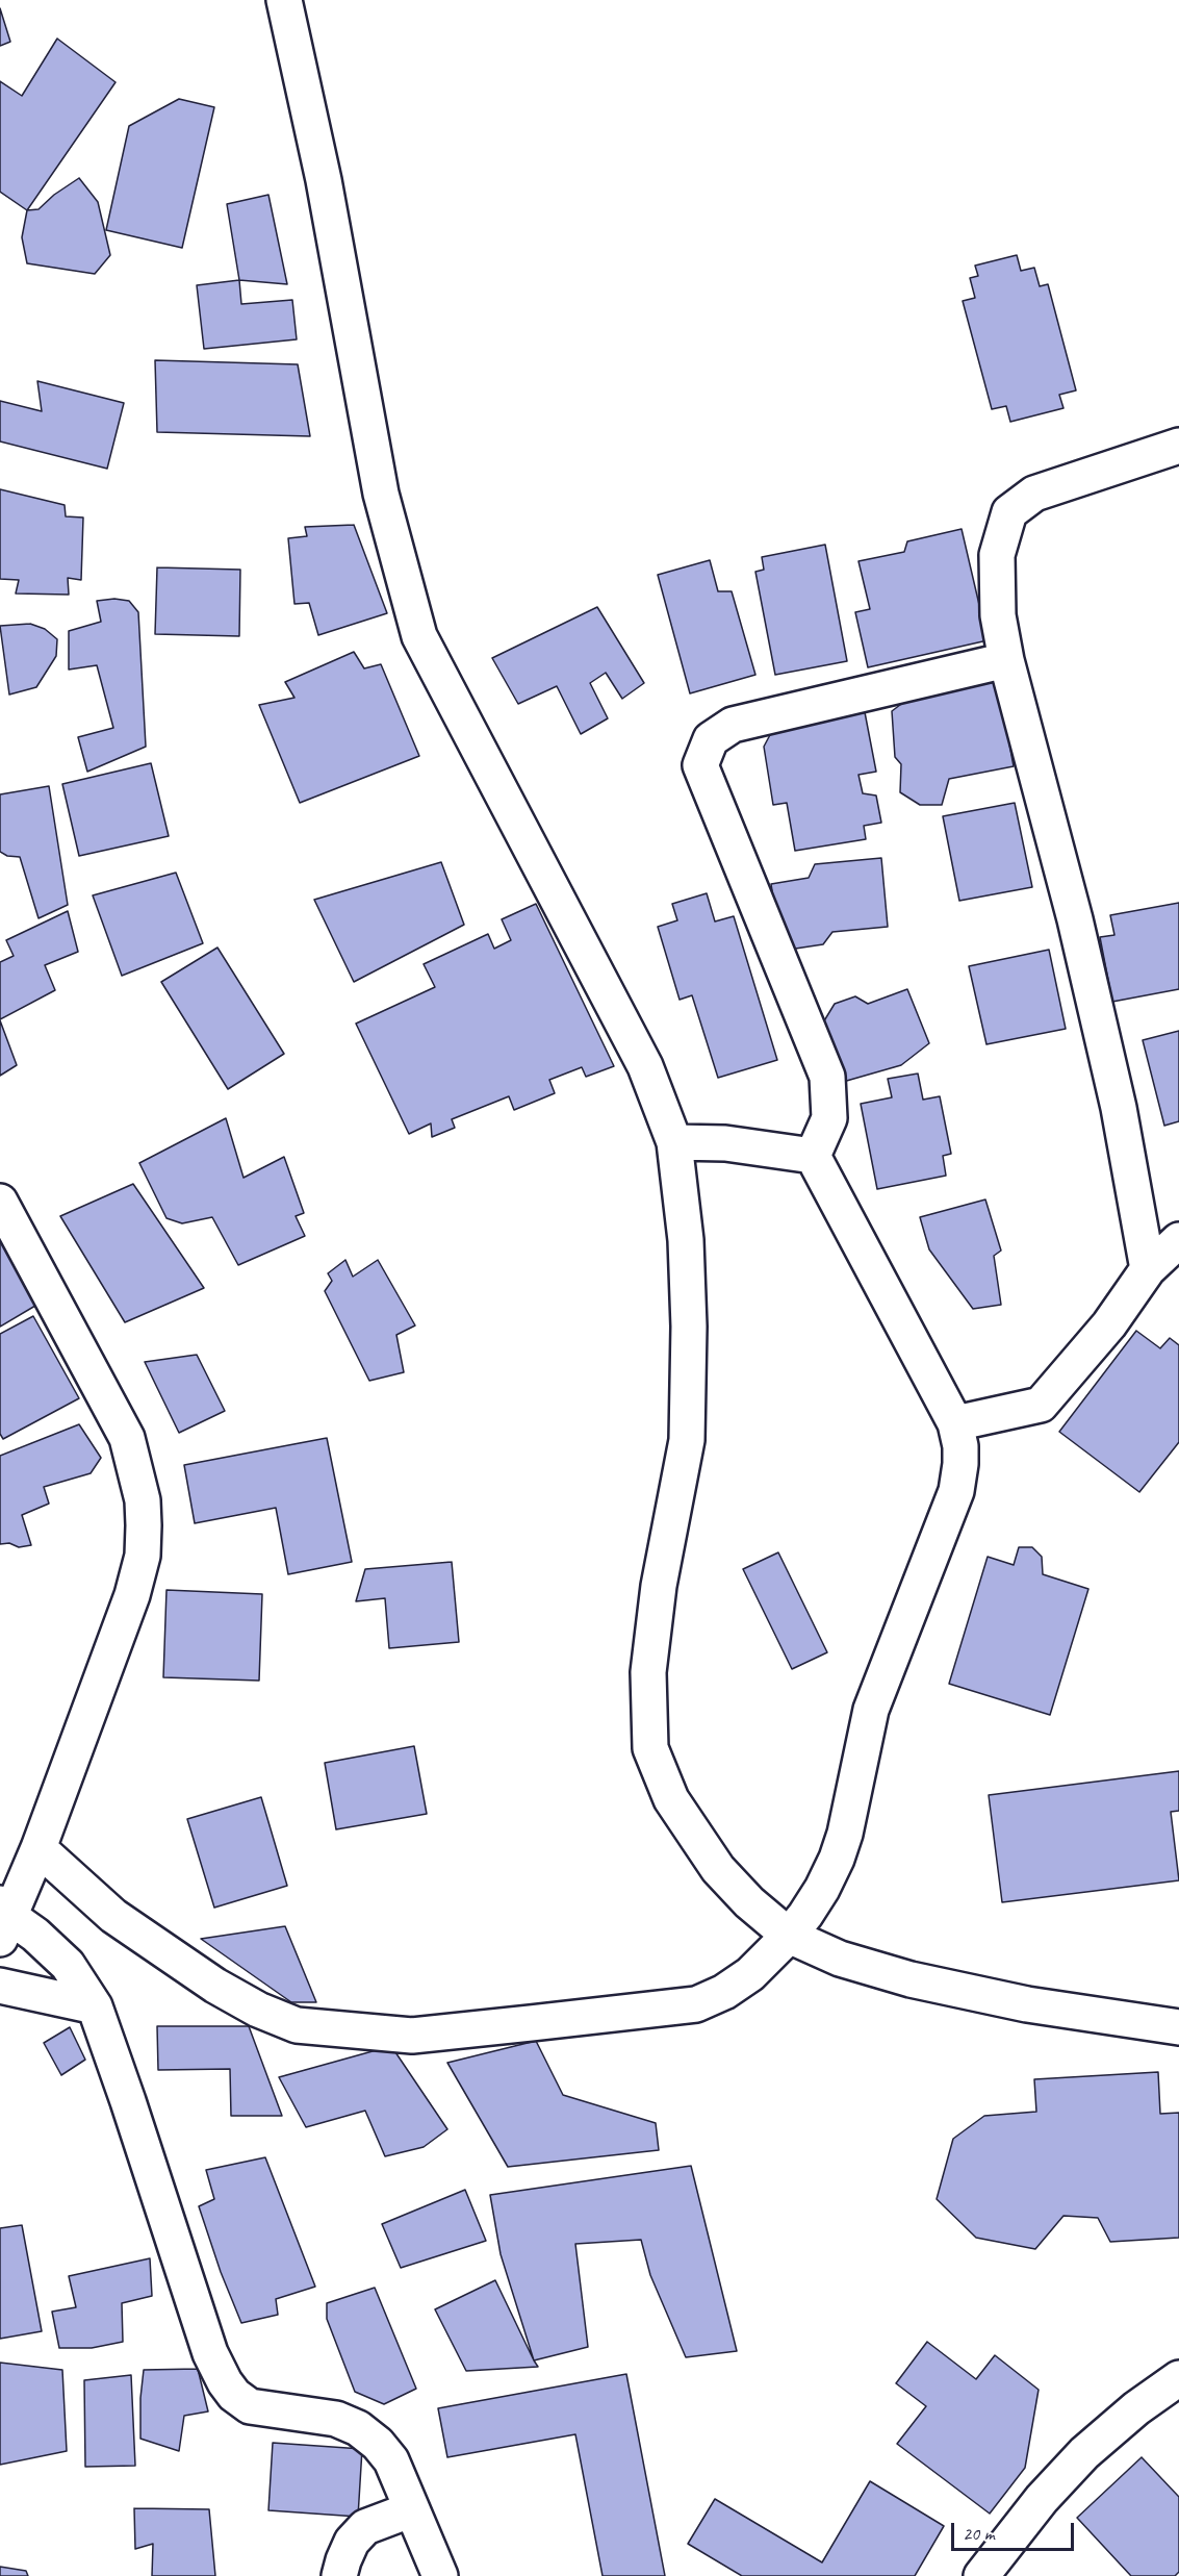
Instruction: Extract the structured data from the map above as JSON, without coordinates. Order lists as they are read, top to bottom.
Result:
{
  "scale_bar": "20 m"
}
